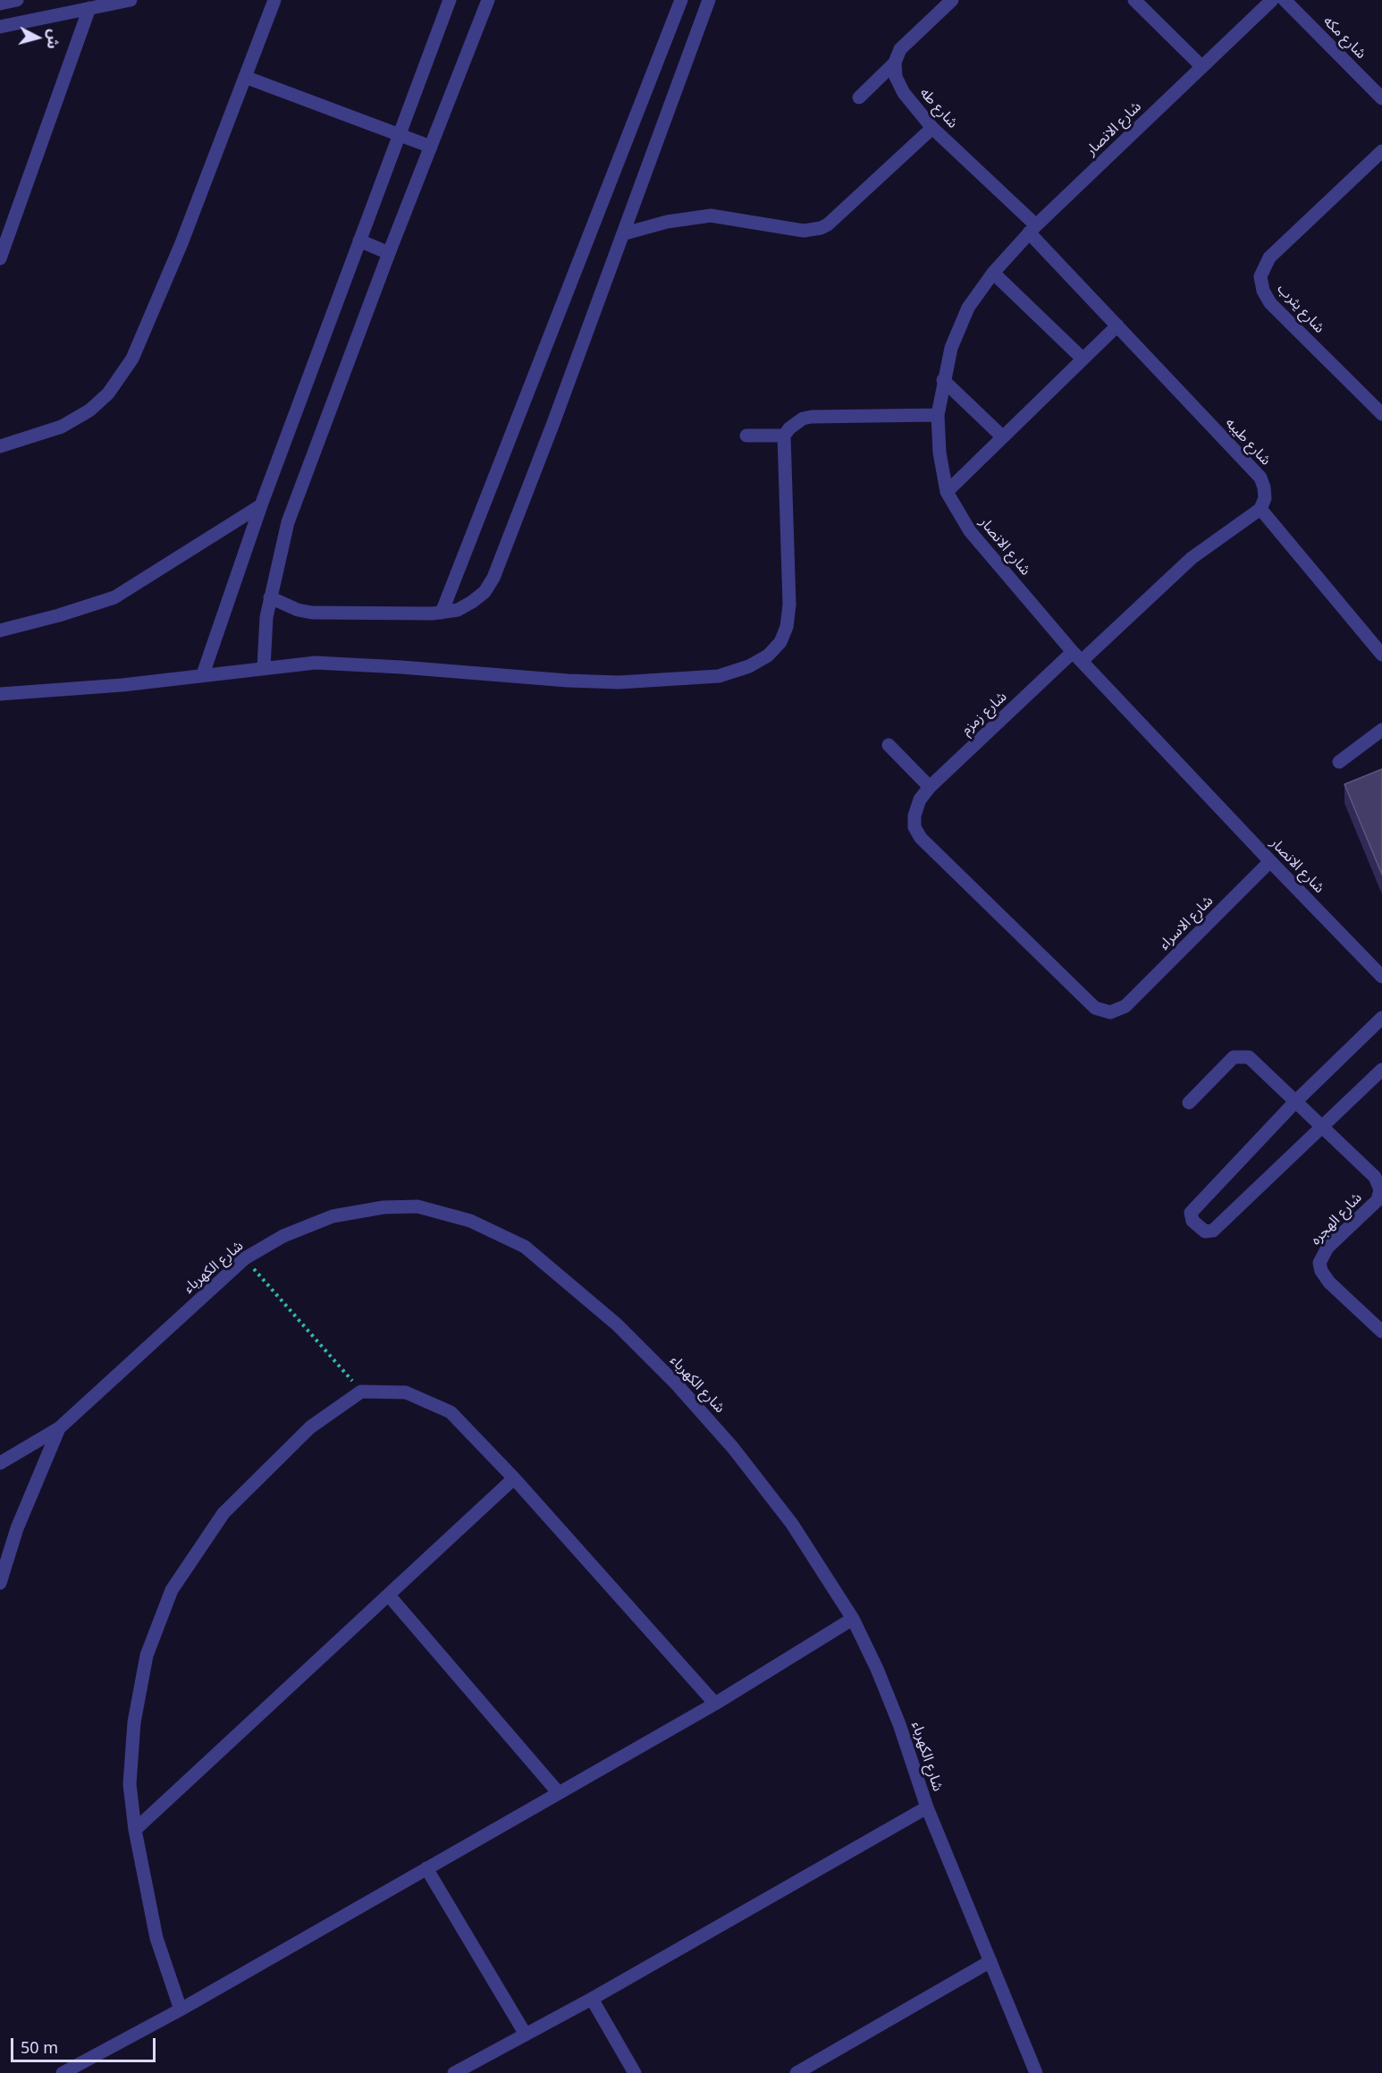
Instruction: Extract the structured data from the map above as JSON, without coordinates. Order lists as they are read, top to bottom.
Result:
{
  "streets": {
    "street": [
      "شارع مكه",
      "شارع طه",
      "شارع الانصار",
      "شارع يثرب",
      "شارع طيبه",
      "شارع زمزم",
      "شارع الاسراء",
      "شارع الهجره",
      "شارع الكهرباء"
    ]
  },
  "crossings": [
    ["شارع طه", "شارع الانصار"],
    ["شارع طه", "شارع طيبه"],
    ["شارع الانصار", "شارع طيبه"],
    ["شارع الانصار", "شارع زمزم"],
    ["شارع الانصار", "شارع الاسراء"],
    ["شارع زمزم", "شارع الاسراء"]
  ],
  "scale_bar": "50 m",
  "north": "right"
}
